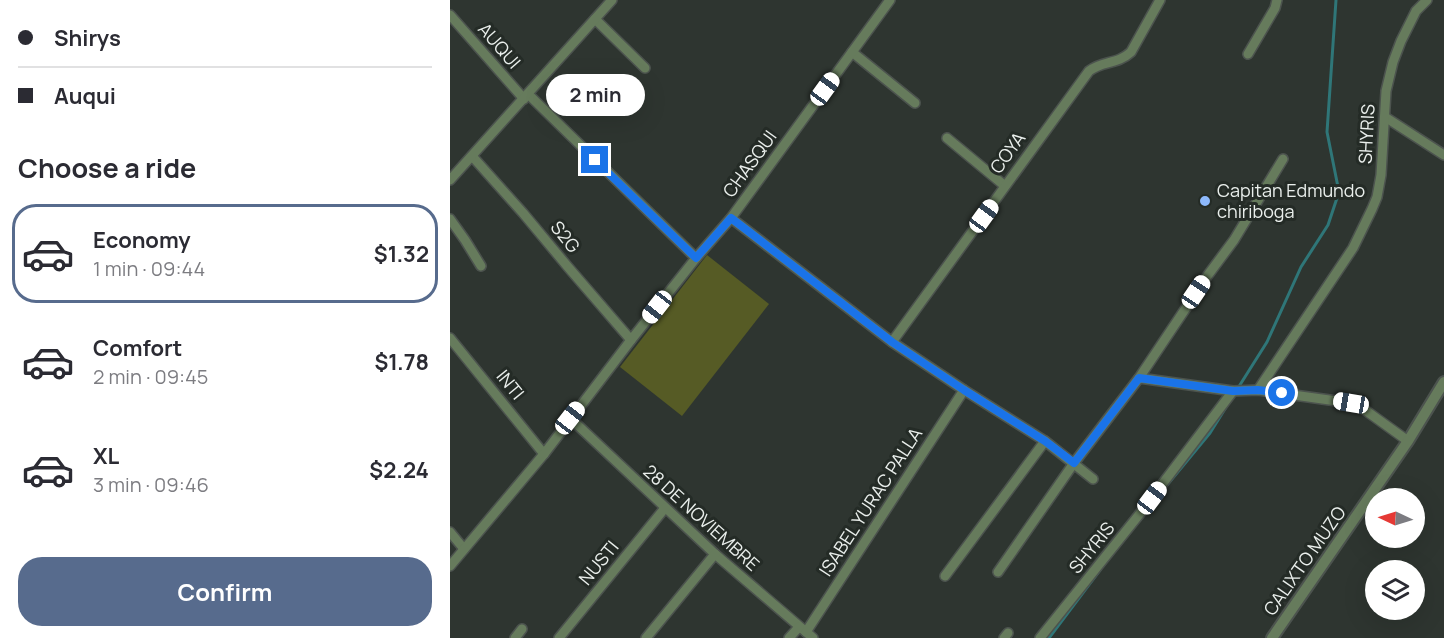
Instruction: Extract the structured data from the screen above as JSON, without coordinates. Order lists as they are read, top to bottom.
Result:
{
  "streets": {
    "street": [
      "AUQUI",
      "SHYRIS",
      "COYA",
      "CHASQUI",
      "S2G",
      "INTI",
      "ISABEL YURAC PALLA",
      "28 DE NOVIEMBRE",
      "CALIXTO MUZO",
      "NUSTI"
    ]
  },
  "crossings": [
    ["AUQUI", "CHASQUI"],
    ["CHASQUI", "S2G"],
    ["CHASQUI", "INTI"],
    ["CHASQUI", "28 DE NOVIEMBRE"],
    ["ISABEL YURAC PALLA", "28 DE NOVIEMBRE"],
    ["28 DE NOVIEMBRE", "NUSTI"]
  ],
  "places": ["Capitan Edmundo chiriboga"],
  "north": "left",
  "page": {
    "banner": ["Shirys", "Auqui"],
    "bubble": "2 min",
    "heading": "Choose a ride",
    "list": [
      {
        "name": "Economy",
        "note": "1 min · 09:44",
        "value": "$1.32"
      },
      {
        "name": "Comfort",
        "note": "2 min · 09:45",
        "value": "$1.78"
      },
      {
        "name": "XL",
        "note": "3 min · 09:46",
        "value": "$2.24"
      }
    ],
    "buttons": "Confirm"
  }
}
